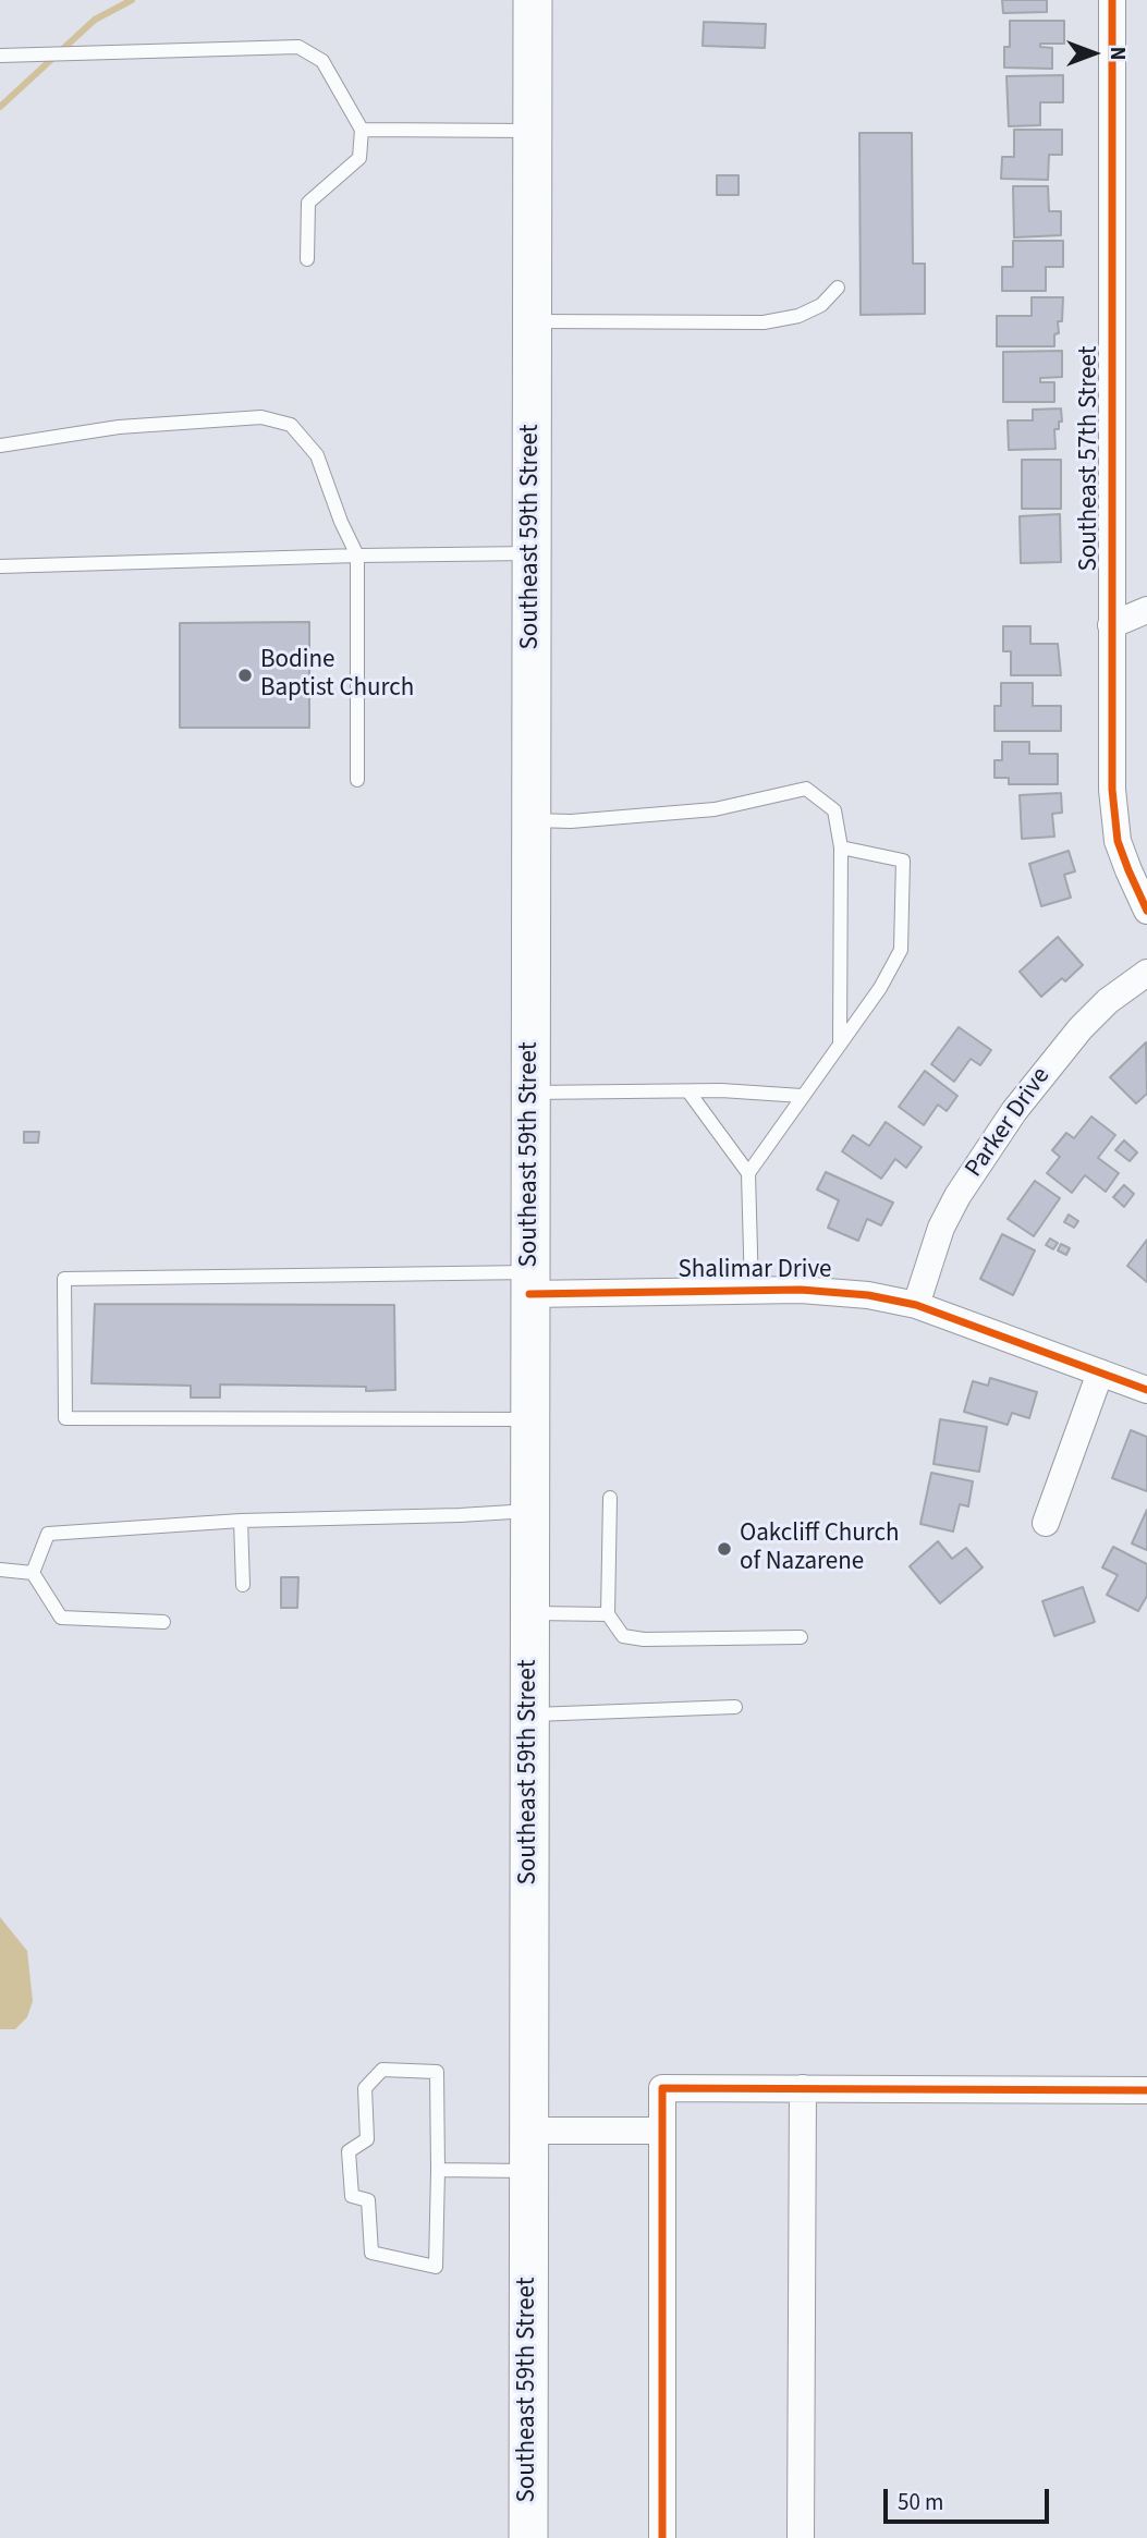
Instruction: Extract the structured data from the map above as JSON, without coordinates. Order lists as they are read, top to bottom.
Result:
{
  "streets": {
    "main road": ["Southeast 59th Street"],
    "street": ["Southeast 57th Street", "Parker Drive", "Shalimar Drive"]
  },
  "crossings": [
    ["Southeast 59th Street", "Shalimar Drive"],
    ["Parker Drive", "Shalimar Drive"]
  ],
  "places": ["Bodine Baptist Church", "Oakcliff Church of Nazarene"],
  "scale_bar": "50 m",
  "north": "right"
}
